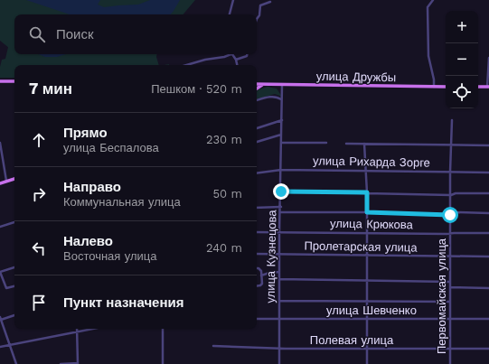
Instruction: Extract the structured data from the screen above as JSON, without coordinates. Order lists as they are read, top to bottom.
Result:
{
  "streets": {
    "main road": ["улица Дружбы"],
    "street": [
      "улица Рихарда Зорге",
      "улица Крюкова",
      "Пролетарская улица",
      "улица Кузнецова",
      "Первомайская улица",
      "улица Шевченко",
      "Полевая улица"
    ]
  },
  "crossings": [
    ["улица Дружбы", "улица Кузнецова"],
    ["улица Рихарда Зорге", "улица Кузнецова"],
    ["улица Рихарда Зорге", "Первомайская улица"],
    ["улица Крюкова", "улица Кузнецова"],
    ["улица Крюкова", "Первомайская улица"],
    ["Пролетарская улица", "улица Кузнецова"],
    ["Пролетарская улица", "Первомайская улица"],
    ["улица Кузнецова", "улица Шевченко"],
    ["улица Кузнецова", "Полевая улица"],
    ["Первомайская улица", "улица Шевченко"],
    ["Первомайская улица", "Полевая улица"]
  ],
  "page": {
    "map_buttons": ["+", "−"],
    "search": "Поиск",
    "heading": ["7 мин", "Пешком · 520 m"],
    "list": [
      ["Прямо", "улица Беспалова", "230 m"],
      ["Направо", "Коммунальная улица", "50 m"],
      ["Налево", "Восточная улица", "240 m"],
      "Пункт назначения"
    ]
  }
}
